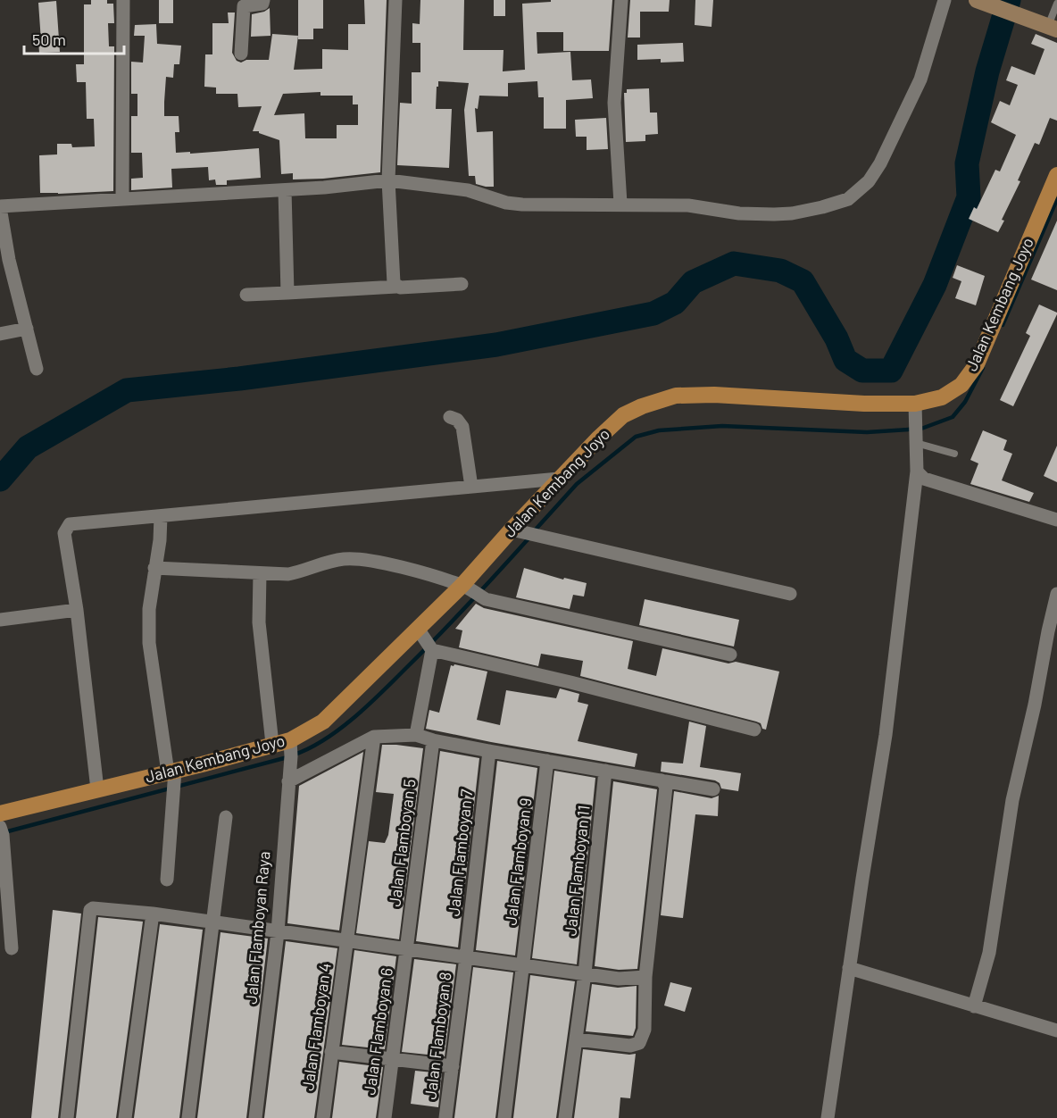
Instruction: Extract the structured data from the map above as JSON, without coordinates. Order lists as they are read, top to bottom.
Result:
{
  "streets": {
    "main road": ["Jalan Kembang Joyo"],
    "street": [
      "Jalan Flamboyan 5",
      "Jalan Flamboyan 7",
      "Jalan Flamboyan 9",
      "Jalan Flamboyan 11",
      "Jalan Flamboyan Raya",
      "Jalan Flamboyan 4",
      "Jalan Flamboyan 6",
      "Jalan Flamboyan 8"
    ]
  },
  "crossings": [
    ["Jalan Kembang Joyo", "Jalan Flamboyan Raya"],
    ["Jalan Flamboyan 5", "Jalan Flamboyan 6"],
    ["Jalan Flamboyan 7", "Jalan Flamboyan 8"]
  ],
  "scale_bar": "50 m"
}
